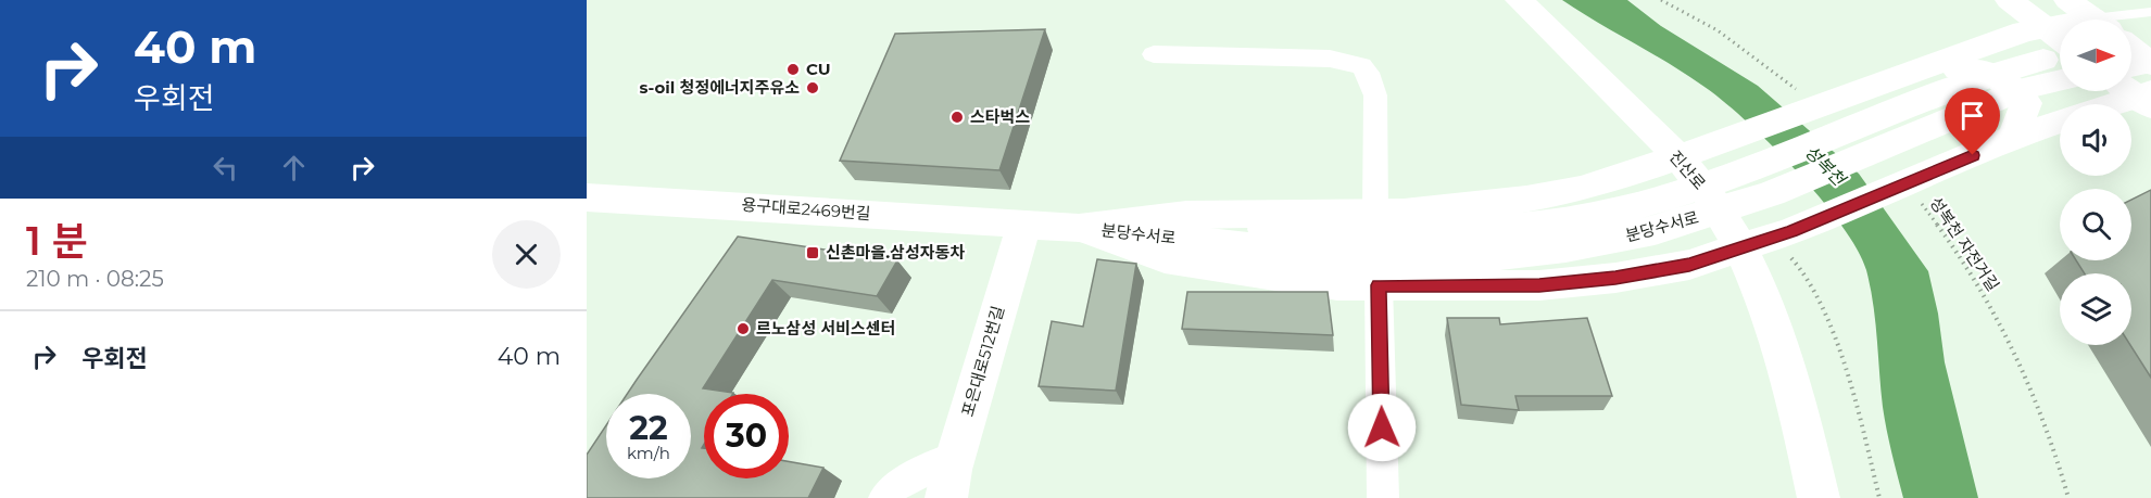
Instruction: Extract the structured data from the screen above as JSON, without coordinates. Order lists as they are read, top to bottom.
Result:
{
  "streets": {
    "main road": [
      "진산로",
      "용구대로2469번길",
      "분당수서로",
      "포은대로512번길"
    ],
    "path": ["성복천 자전거길"]
  },
  "crossings": [
    ["용구대로2469번길", "분당수서로"],
    ["용구대로2469번길", "포은대로512번길"]
  ],
  "water": ["성복천"],
  "places": {
    "other": [
      "CU",
      "s-oil 청정에너지주유소",
      "스타벅스",
      "르노삼성 서비스센터"
    ],
    "transit": ["신촌마을.삼성자동차"]
  },
  "north": "right",
  "page": {
    "turn": ["40 m", "우회전"],
    "heading": ["1 분", "210 m · 08:25"],
    "list": [
      {
        "name": "우회전",
        "value": "40 m"
      }
    ],
    "speed": "22 km/h",
    "limit": "30"
  }
}
